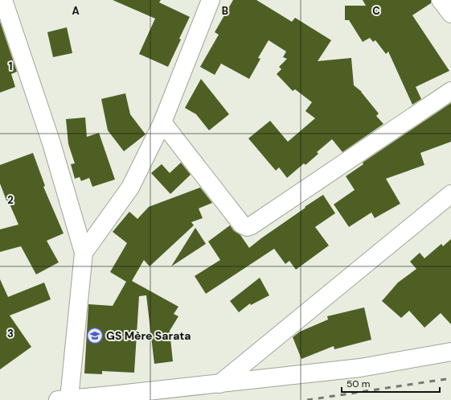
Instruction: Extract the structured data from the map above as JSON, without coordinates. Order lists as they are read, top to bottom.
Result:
{
  "places": {
    "school or university": ["GS Mère Sarata"]
  },
  "scale_bar": "50 m",
  "grid": {
    "columns": ["A", "B", "C"],
    "rows": ["1", "2", "3"]
  }
}
